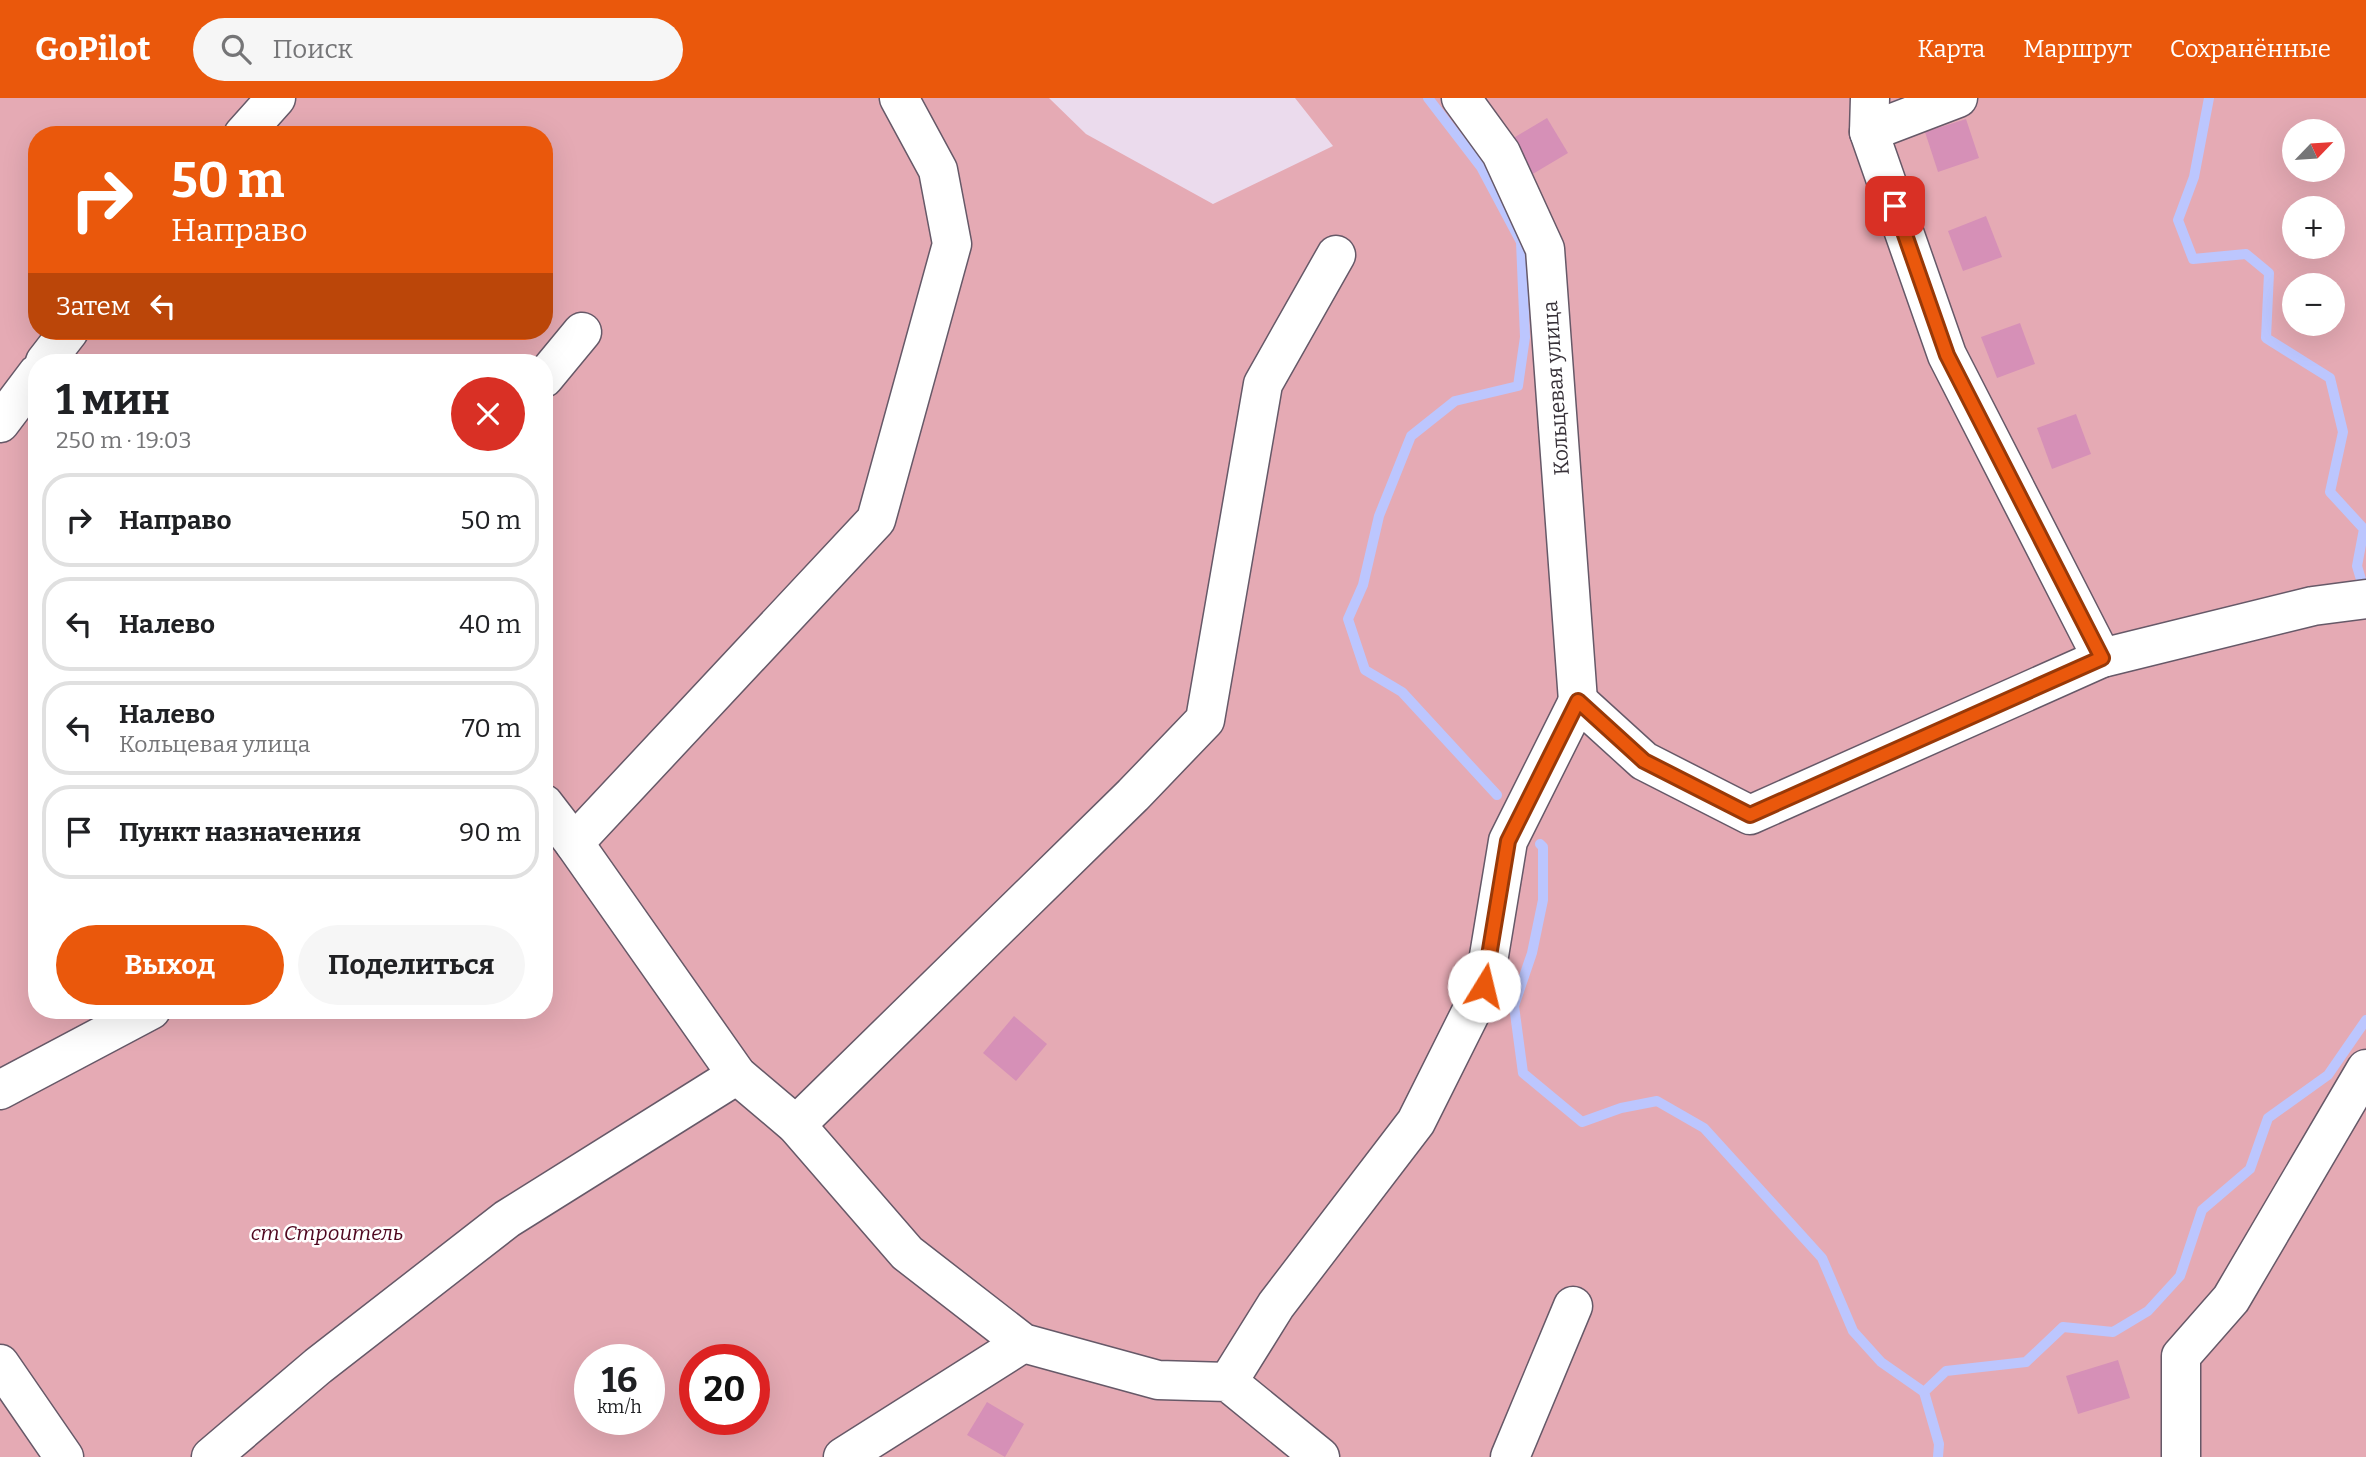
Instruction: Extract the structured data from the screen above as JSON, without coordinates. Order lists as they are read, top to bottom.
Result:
{
  "streets": {
    "street": ["Кольцевая улица"]
  },
  "parks": ["ст Строитель"],
  "north": "top right",
  "page": {
    "header": "GoPilot",
    "search": "Поиск",
    "nav": ["Карта", "Маршрут", "Сохранённые"],
    "map_buttons": ["+", "−"],
    "turn": ["50 m", "Направо"],
    "then": "Затем",
    "heading": ["1 мин", "250 m · 19:03"],
    "list": [
      {
        "name": "Направо",
        "value": "50 m"
      },
      {
        "name": "Налево",
        "value": "40 m"
      },
      {
        "name": "Налево",
        "note": "Кольцевая улица",
        "value": "70 m"
      },
      {
        "name": "Пункт назначения",
        "value": "90 m"
      }
    ],
    "buttons": ["Выход", "Поделиться"],
    "speed": "16 km/h",
    "limit": "20"
  }
}
